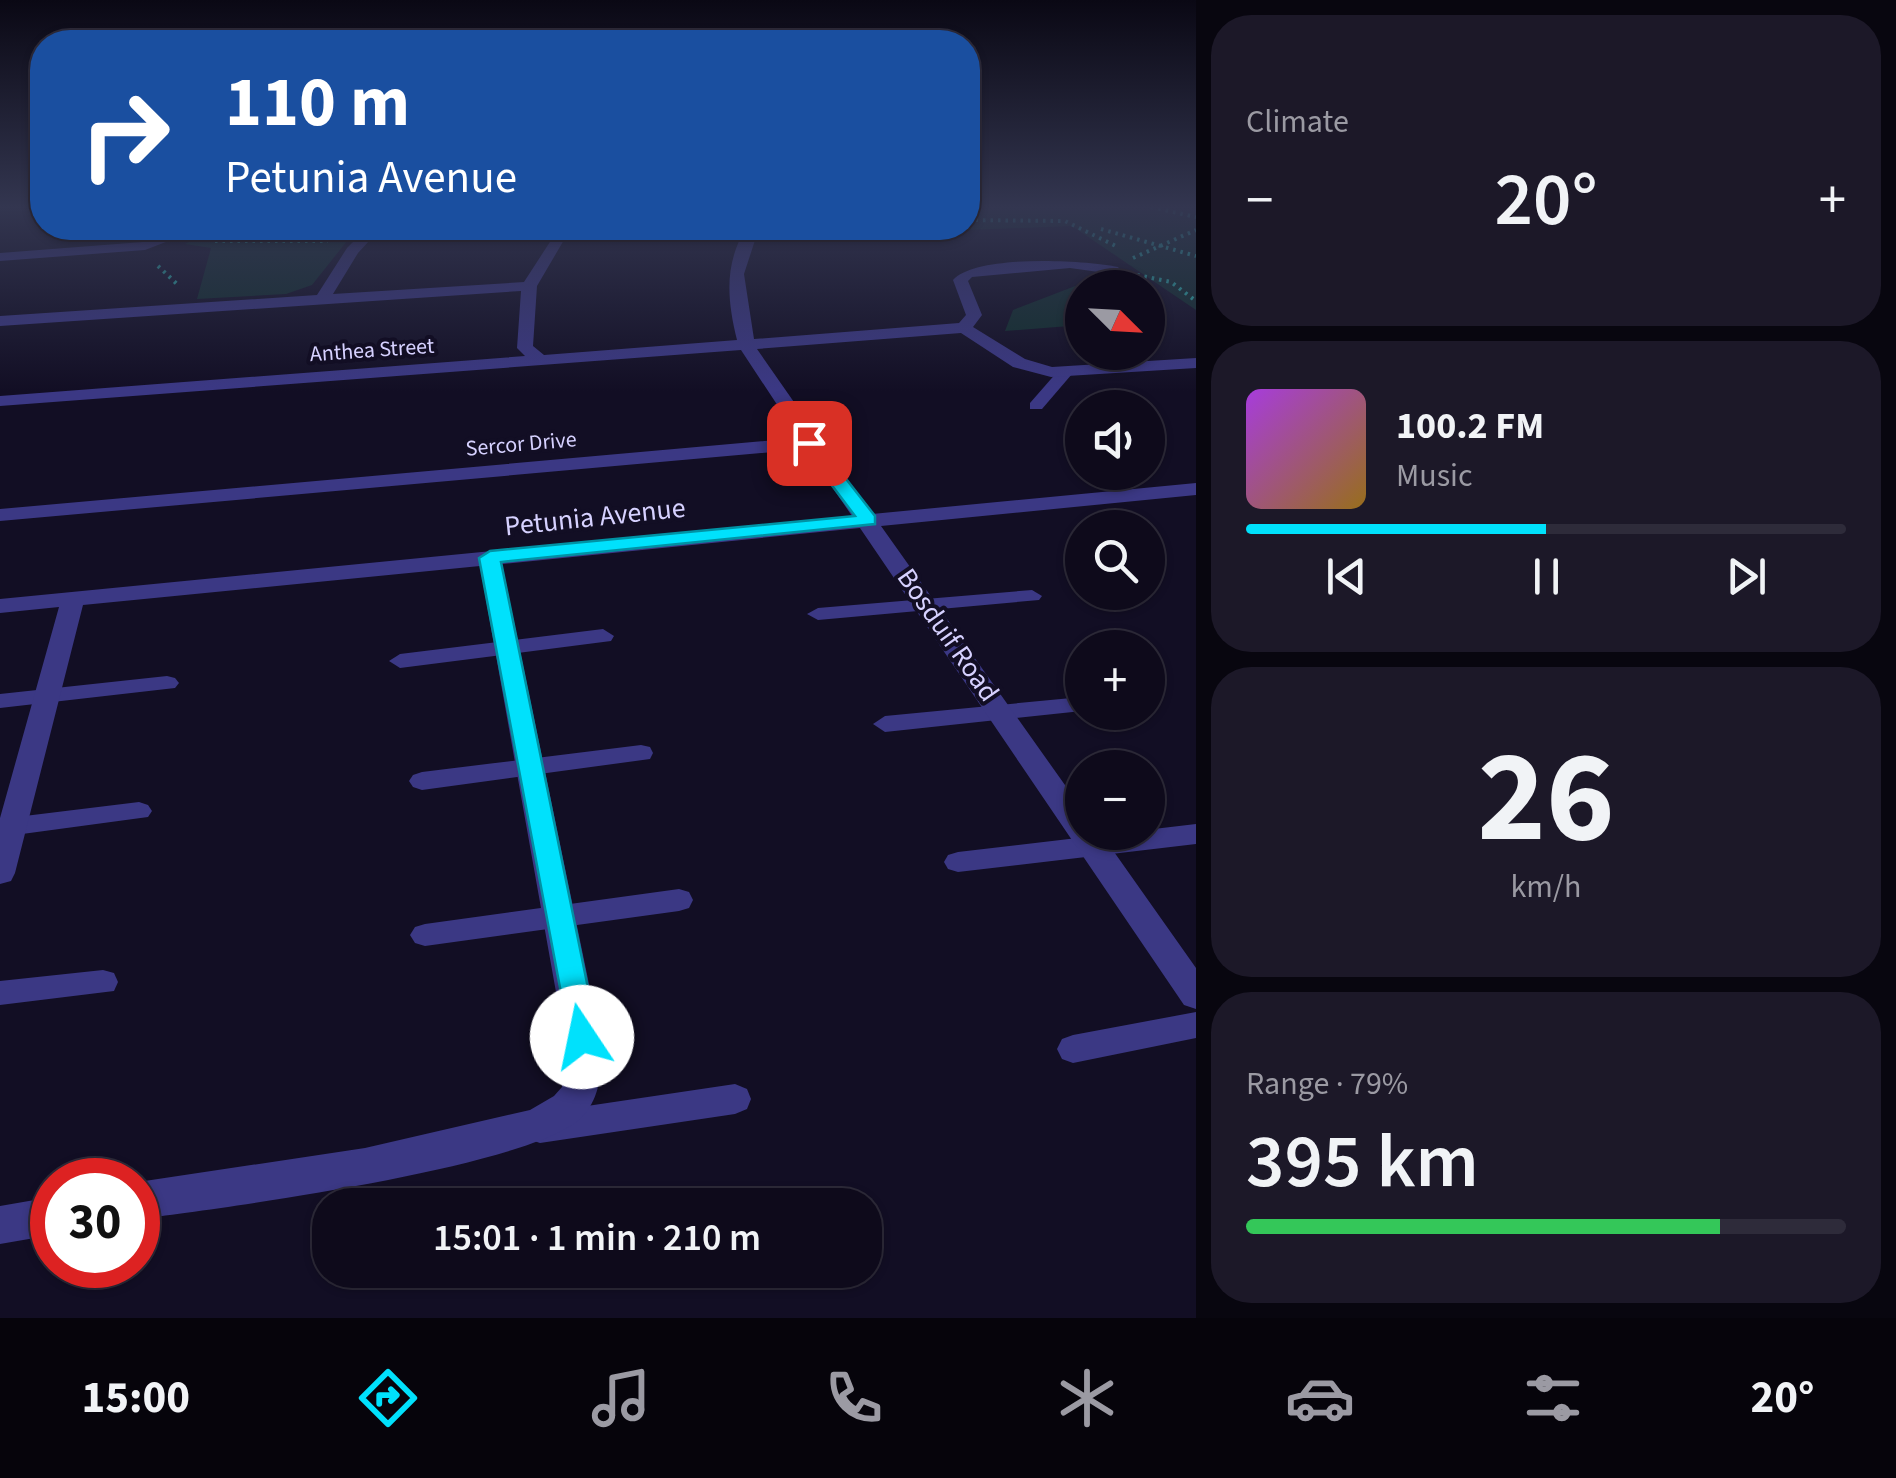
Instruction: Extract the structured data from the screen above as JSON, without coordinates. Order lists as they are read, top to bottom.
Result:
{
  "streets": {
    "street": [
      "Anthea Street",
      "Sercor Drive",
      "Petunia Avenue",
      "Bosduif Road"
    ]
  },
  "crossings": [
    ["Sercor Drive", "Bosduif Road"],
    ["Petunia Avenue", "Bosduif Road"]
  ],
  "north": "bottom right",
  "page": {
    "tile": [
      "Climate",
      ["26", "km/h"],
      ["Range · 79%", "395 km"]
    ],
    "turn": ["110 m", "Petunia Avenue"],
    "heat": ["−", "20°", "+"],
    "map_buttons": ["+", "−"],
    "song": ["100.2 FM", "Music"],
    "limit": "30",
    "trip": "15:01 · 1 min · 210 m",
    "tabs": ["15:00", "20°"]
  }
}
